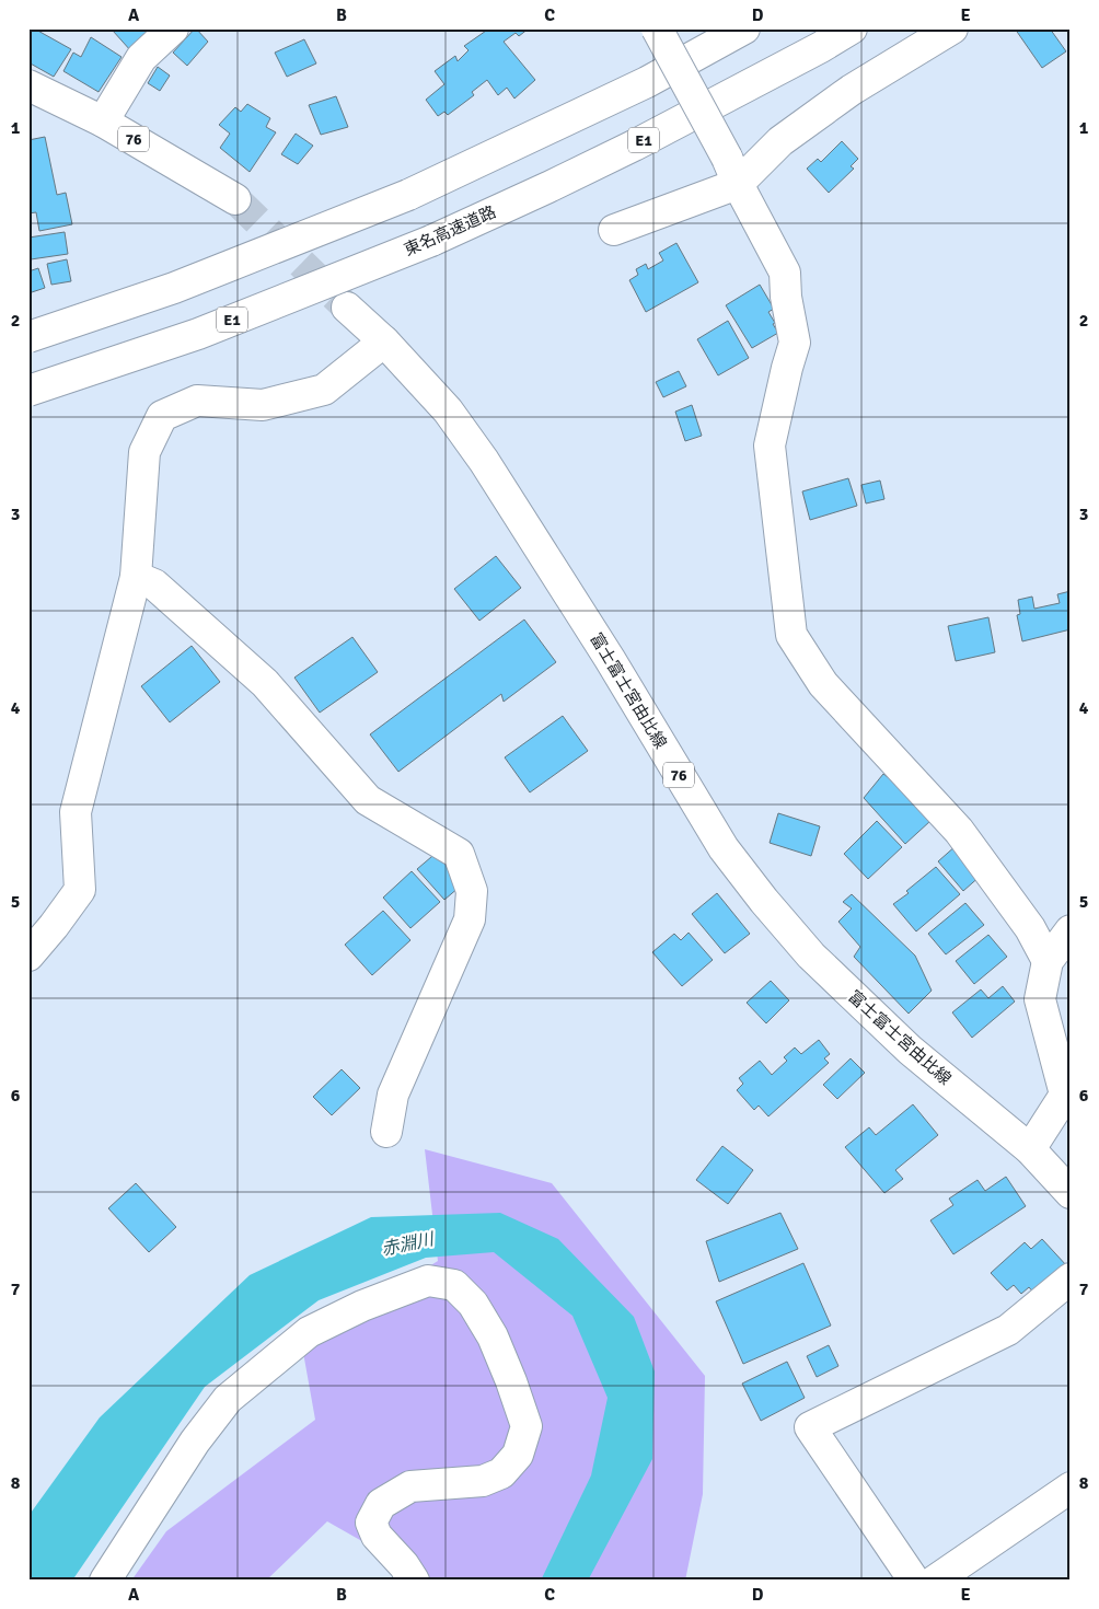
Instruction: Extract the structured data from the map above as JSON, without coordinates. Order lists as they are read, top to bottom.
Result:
{
  "streets": {
    "main road": [
      "76",
      "E1",
      "東名高速道路",
      "富士富士宮由比線"
    ]
  },
  "water": ["赤淵川"],
  "grid": {
    "columns": [
      "A",
      "B",
      "C",
      "D",
      "E"
    ],
    "rows": [
      "1",
      "2",
      "3",
      "4",
      "5",
      "6",
      "7",
      "8"
    ]
  }
}
